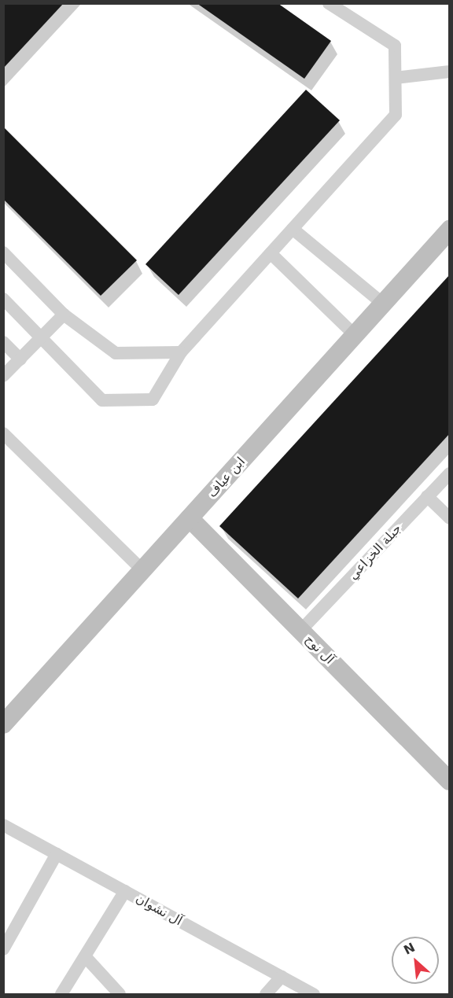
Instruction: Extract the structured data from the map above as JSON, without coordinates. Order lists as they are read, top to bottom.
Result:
{
  "streets": {
    "street": [
      "ابن عياف",
      "جبلة الخزاعي",
      "آل نوح",
      "آل نشوان"
    ]
  },
  "crossings": [
    ["ابن عياف", "آل نوح"],
    ["جبلة الخزاعي", "آل نوح"]
  ],
  "north": "top left"
}
